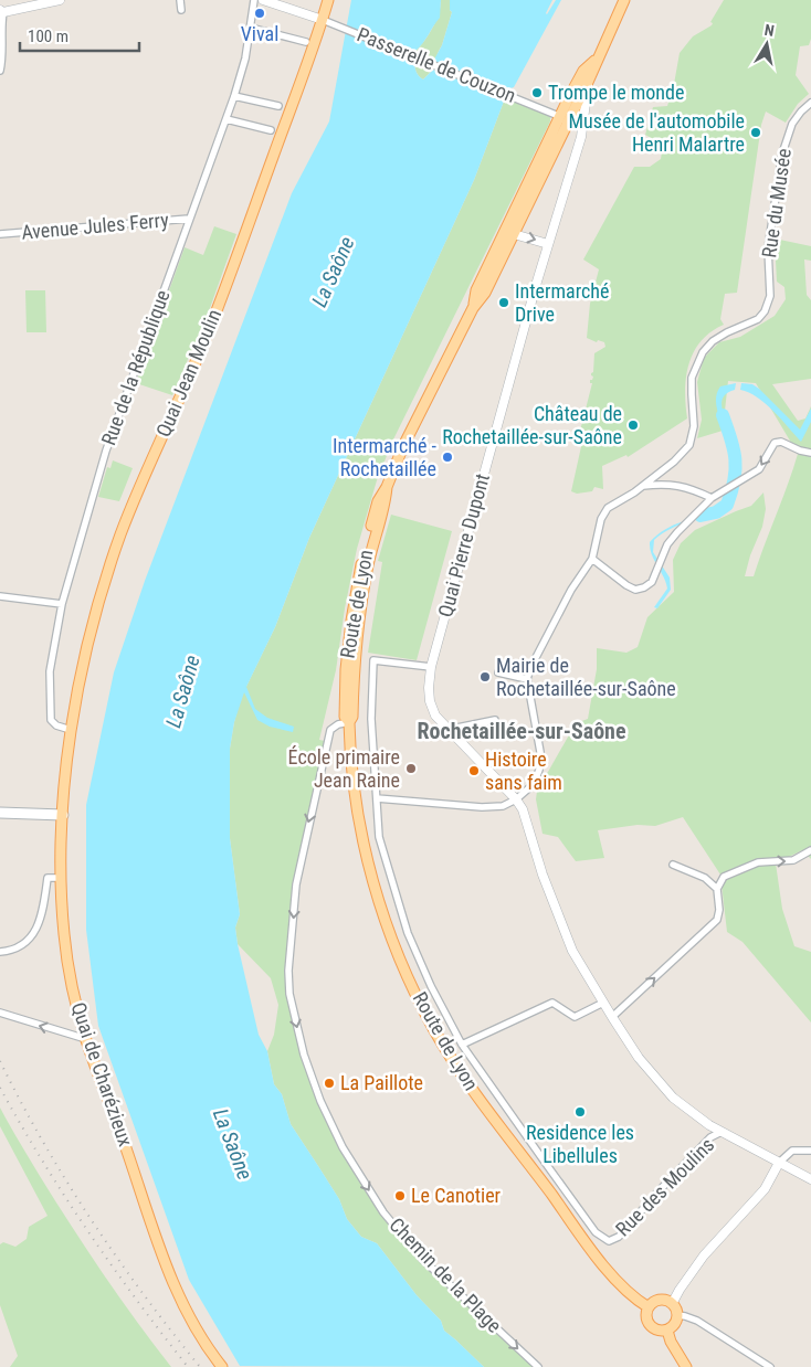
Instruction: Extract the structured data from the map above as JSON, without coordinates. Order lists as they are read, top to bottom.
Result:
{
  "streets": {
    "main road": [
      "Quai Jean Moulin",
      "Quai Pierre Dupont",
      "Route de Lyon",
      "Quai de Charézieux"
    ],
    "street": [
      "Passerelle de Couzon",
      "Rue du Musée",
      "Avenue Jules Ferry",
      "Rue de la République",
      "Rue des Moulins",
      "Chemin de la Plage"
    ]
  },
  "crossings": [
    ["Passerelle de Couzon", "Quai Jean Moulin"],
    ["Passerelle de Couzon", "Quai Pierre Dupont"],
    ["Passerelle de Couzon", "Route de Lyon"],
    ["Avenue Jules Ferry", "Rue de la République"],
    ["Rue de la République", "Quai Jean Moulin"],
    ["Rue de la République", "Quai de Charézieux"],
    ["Quai Jean Moulin", "Quai de Charézieux"],
    ["Quai Pierre Dupont", "Route de Lyon"],
    ["Route de Lyon", "Chemin de la Plage"]
  ],
  "one_way": ["Chemin de la Plage"],
  "districts": ["Rochetaillée-sur-Saône"],
  "water": ["La Saône"],
  "places": [
    "Vival",
    "Trompe le monde",
    "Musée de l'automobile Henri Malartre",
    "Intermarché Drive",
    "Château de Rochetaillée-sur-Saône",
    "Intermarché - Rochetaillée",
    "Mairie de Rochetaillée-sur-Saône",
    "École primaire Jean Raine",
    "Histoire sans faim",
    "La Paillote",
    "Residence les Libellules",
    "Le Canotier"
  ],
  "scale_bar": "100 m",
  "north": "top"
}
